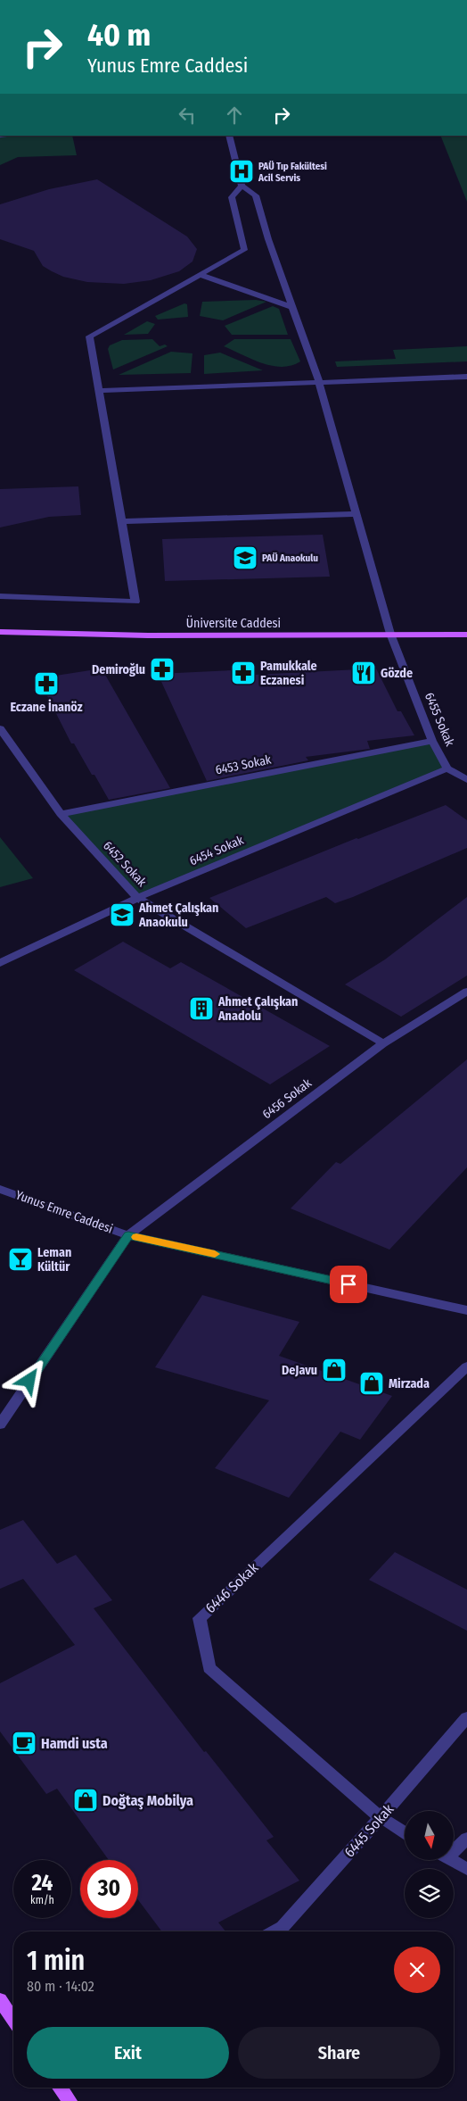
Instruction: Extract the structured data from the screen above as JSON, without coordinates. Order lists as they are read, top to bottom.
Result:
{
  "streets": {
    "main road": ["Üniversite Caddesi"],
    "street": [
      "6455 Sokak",
      "6453 Sokak",
      "6454 Sokak",
      "6452 Sokak",
      "6456 Sokak",
      "Yunus Emre Caddesi",
      "6446 Sokak",
      "6445 Sokak"
    ]
  },
  "crossings": [
    ["Üniversite Caddesi", "6455 Sokak"],
    ["6455 Sokak", "6453 Sokak"],
    ["6455 Sokak", "6454 Sokak"],
    ["6453 Sokak", "6452 Sokak"],
    ["6454 Sokak", "6452 Sokak"],
    ["6452 Sokak", "6456 Sokak"],
    ["6456 Sokak", "Yunus Emre Caddesi"],
    ["6446 Sokak", "6445 Sokak"]
  ],
  "places": {
    "hospital": ["PAÜ Tıp Fakültesi Acil Servis"],
    "school or university": ["PAÜ Anaokulu", "Ahmet Çalışkan Anaokulu"],
    "pharmacy": ["Demiroğlu", "Pamukkale Eczanesi", "Eczane İnanöz"],
    "restaurant": ["Gözde"],
    "building": ["Ahmet Çalışkan Anadolu"],
    "bar": ["Leman Kültür"],
    "shop": ["DeJavu", "Mirzada", "Doğtaş Mobilya"],
    "cafe": ["Hamdi usta"]
  },
  "north": "bottom",
  "page": {
    "turn": ["40 m", "Yunus Emre Caddesi"],
    "speed": "24 km/h",
    "limit": "30",
    "heading": ["1 min", "80 m · 14:02"],
    "buttons": ["Exit", "Share"]
  }
}
